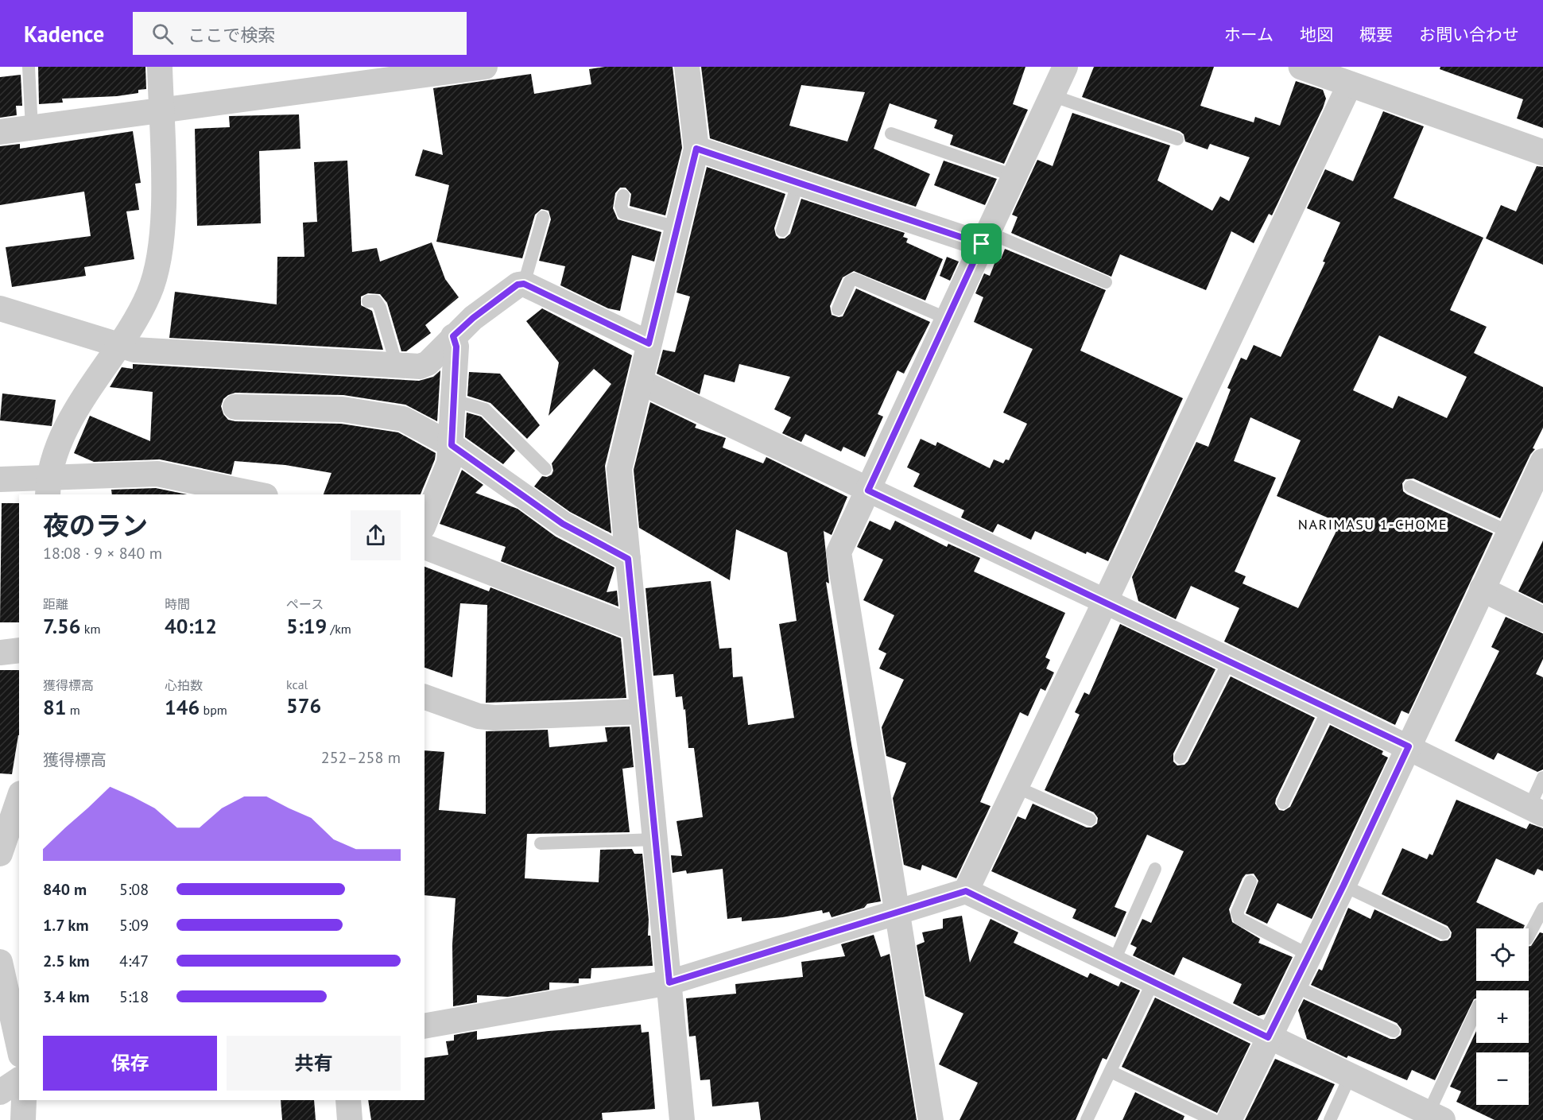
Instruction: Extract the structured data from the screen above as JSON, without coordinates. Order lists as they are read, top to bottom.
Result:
{
  "districts": ["NARIMASU 1-CHOME"],
  "page": {
    "header": "Kadence",
    "search": "ここで検索",
    "nav": [
      "ホーム",
      "地図",
      "概要",
      "お問い合わせ"
    ],
    "heading": ["夜のラン", "18:08 · 9 × 840 m"],
    "stats": [
      ["距離", "7.56 km"],
      ["時間", "40:12"],
      ["ペース", "5:19 /km"],
      ["獲得標高", "81 m"],
      ["心拍数", "146 bpm"],
      ["kcal", "576"]
    ],
    "chart": ["獲得標高", "252–258 m"],
    "list": [
      {
        "name": "840 m",
        "note": "5:08"
      },
      {
        "name": "1.7 km",
        "note": "5:09"
      },
      {
        "name": "2.5 km",
        "note": "4:47"
      },
      {
        "name": "3.4 km",
        "note": "5:18"
      }
    ],
    "map_buttons": ["+", "−"],
    "buttons": ["保存", "共有"]
  }
}
